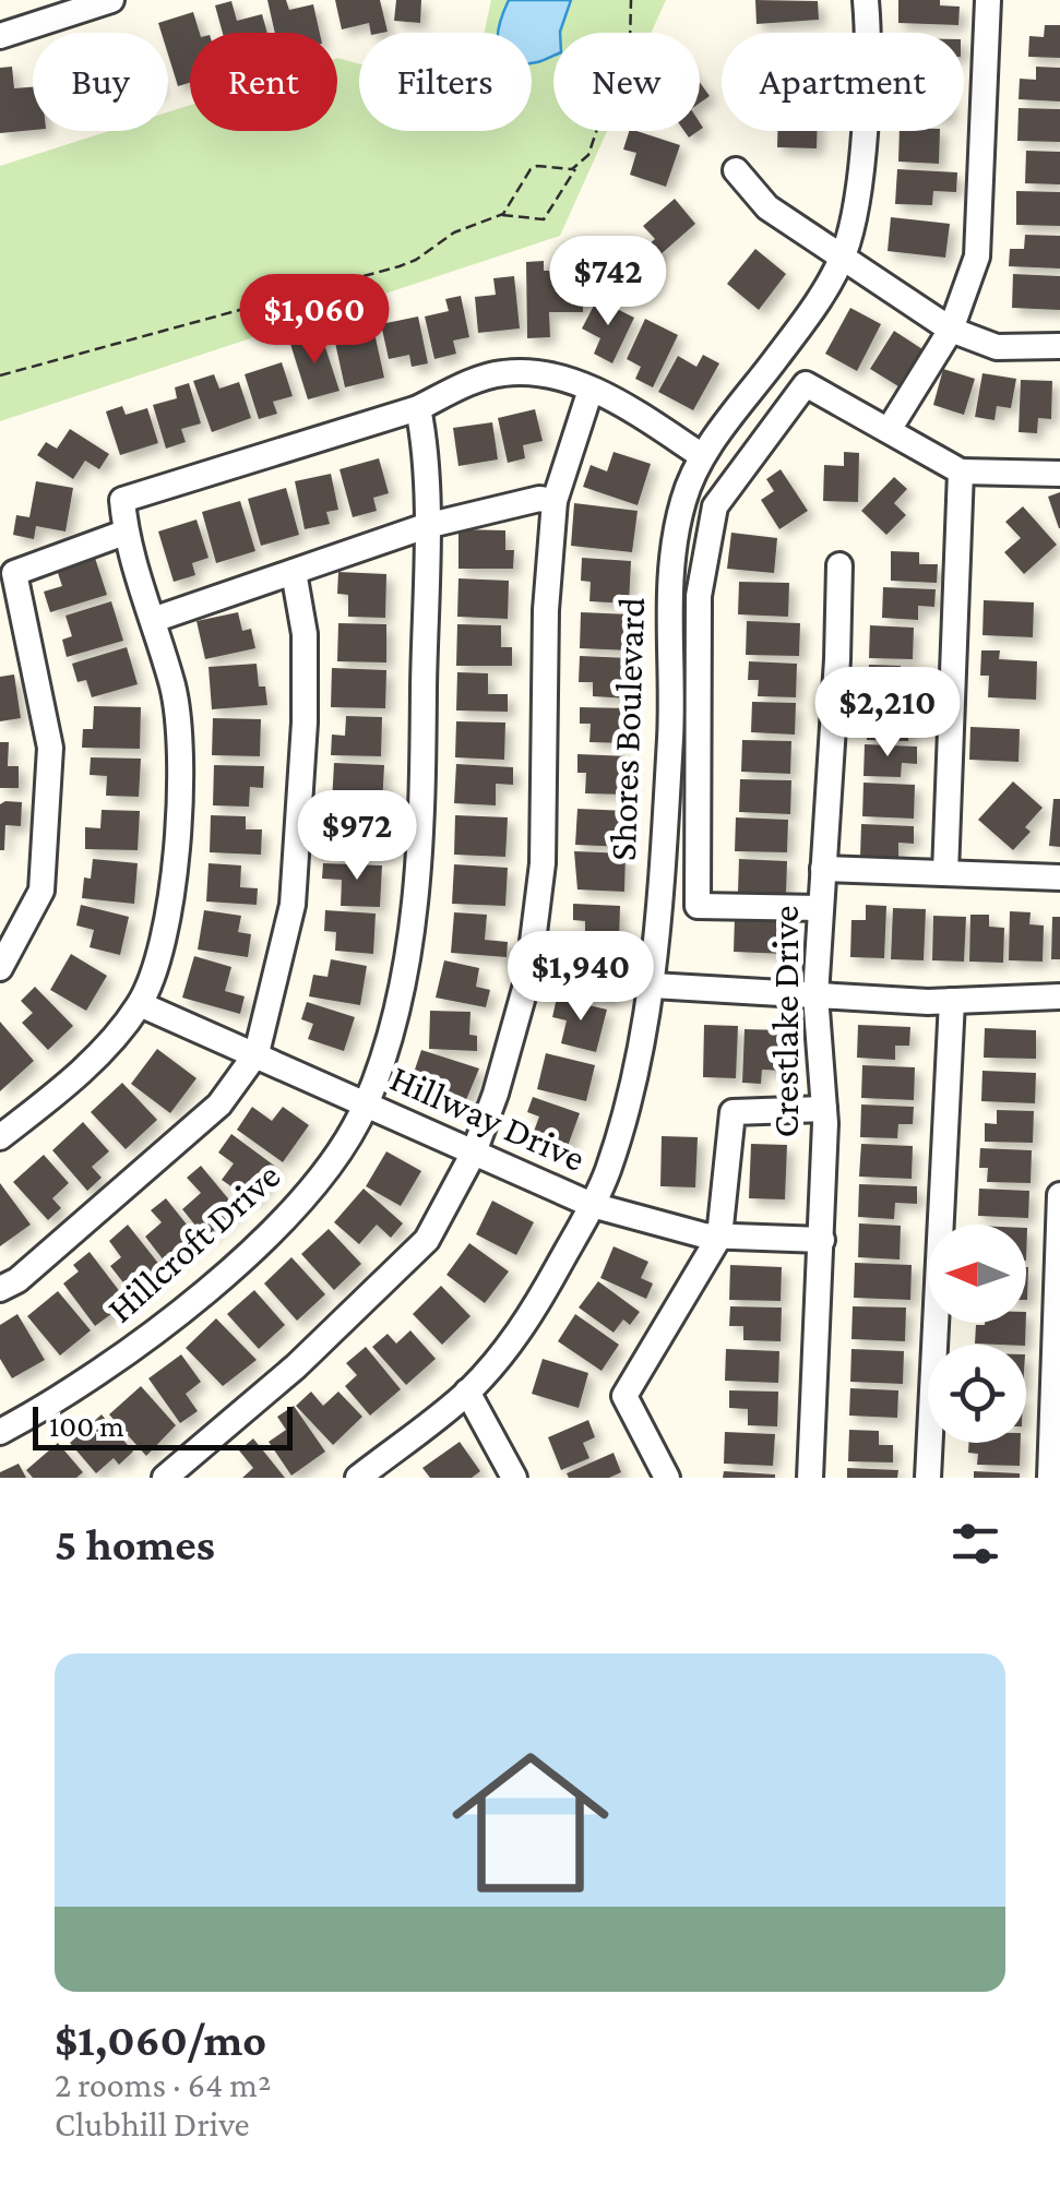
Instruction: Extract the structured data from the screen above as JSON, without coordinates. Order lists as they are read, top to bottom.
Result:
{
  "streets": {
    "street": [
      "Shores Boulevard",
      "Crestlake Drive",
      "Hillway Drive",
      "Hillcroft Drive"
    ]
  },
  "crossings": [
    ["Shores Boulevard", "Hillway Drive"],
    ["Crestlake Drive", "Hillway Drive"],
    ["Hillway Drive", "Hillcroft Drive"]
  ],
  "scale_bar": "100 m",
  "north": "left",
  "page": {
    "chip": [
      "Buy",
      "Rent",
      "Filters",
      "New",
      "Apartment"
    ],
    "price": [
      "$742",
      "$1,060",
      "$2,210",
      "$972",
      "$1,940"
    ],
    "scale": "100 m",
    "heading": "5 homes",
    "list": [
      {
        "name": "$1,060/mo",
        "note": "2 rooms · 64 m² · Clubhill Drive"
      }
    ]
  }
}
